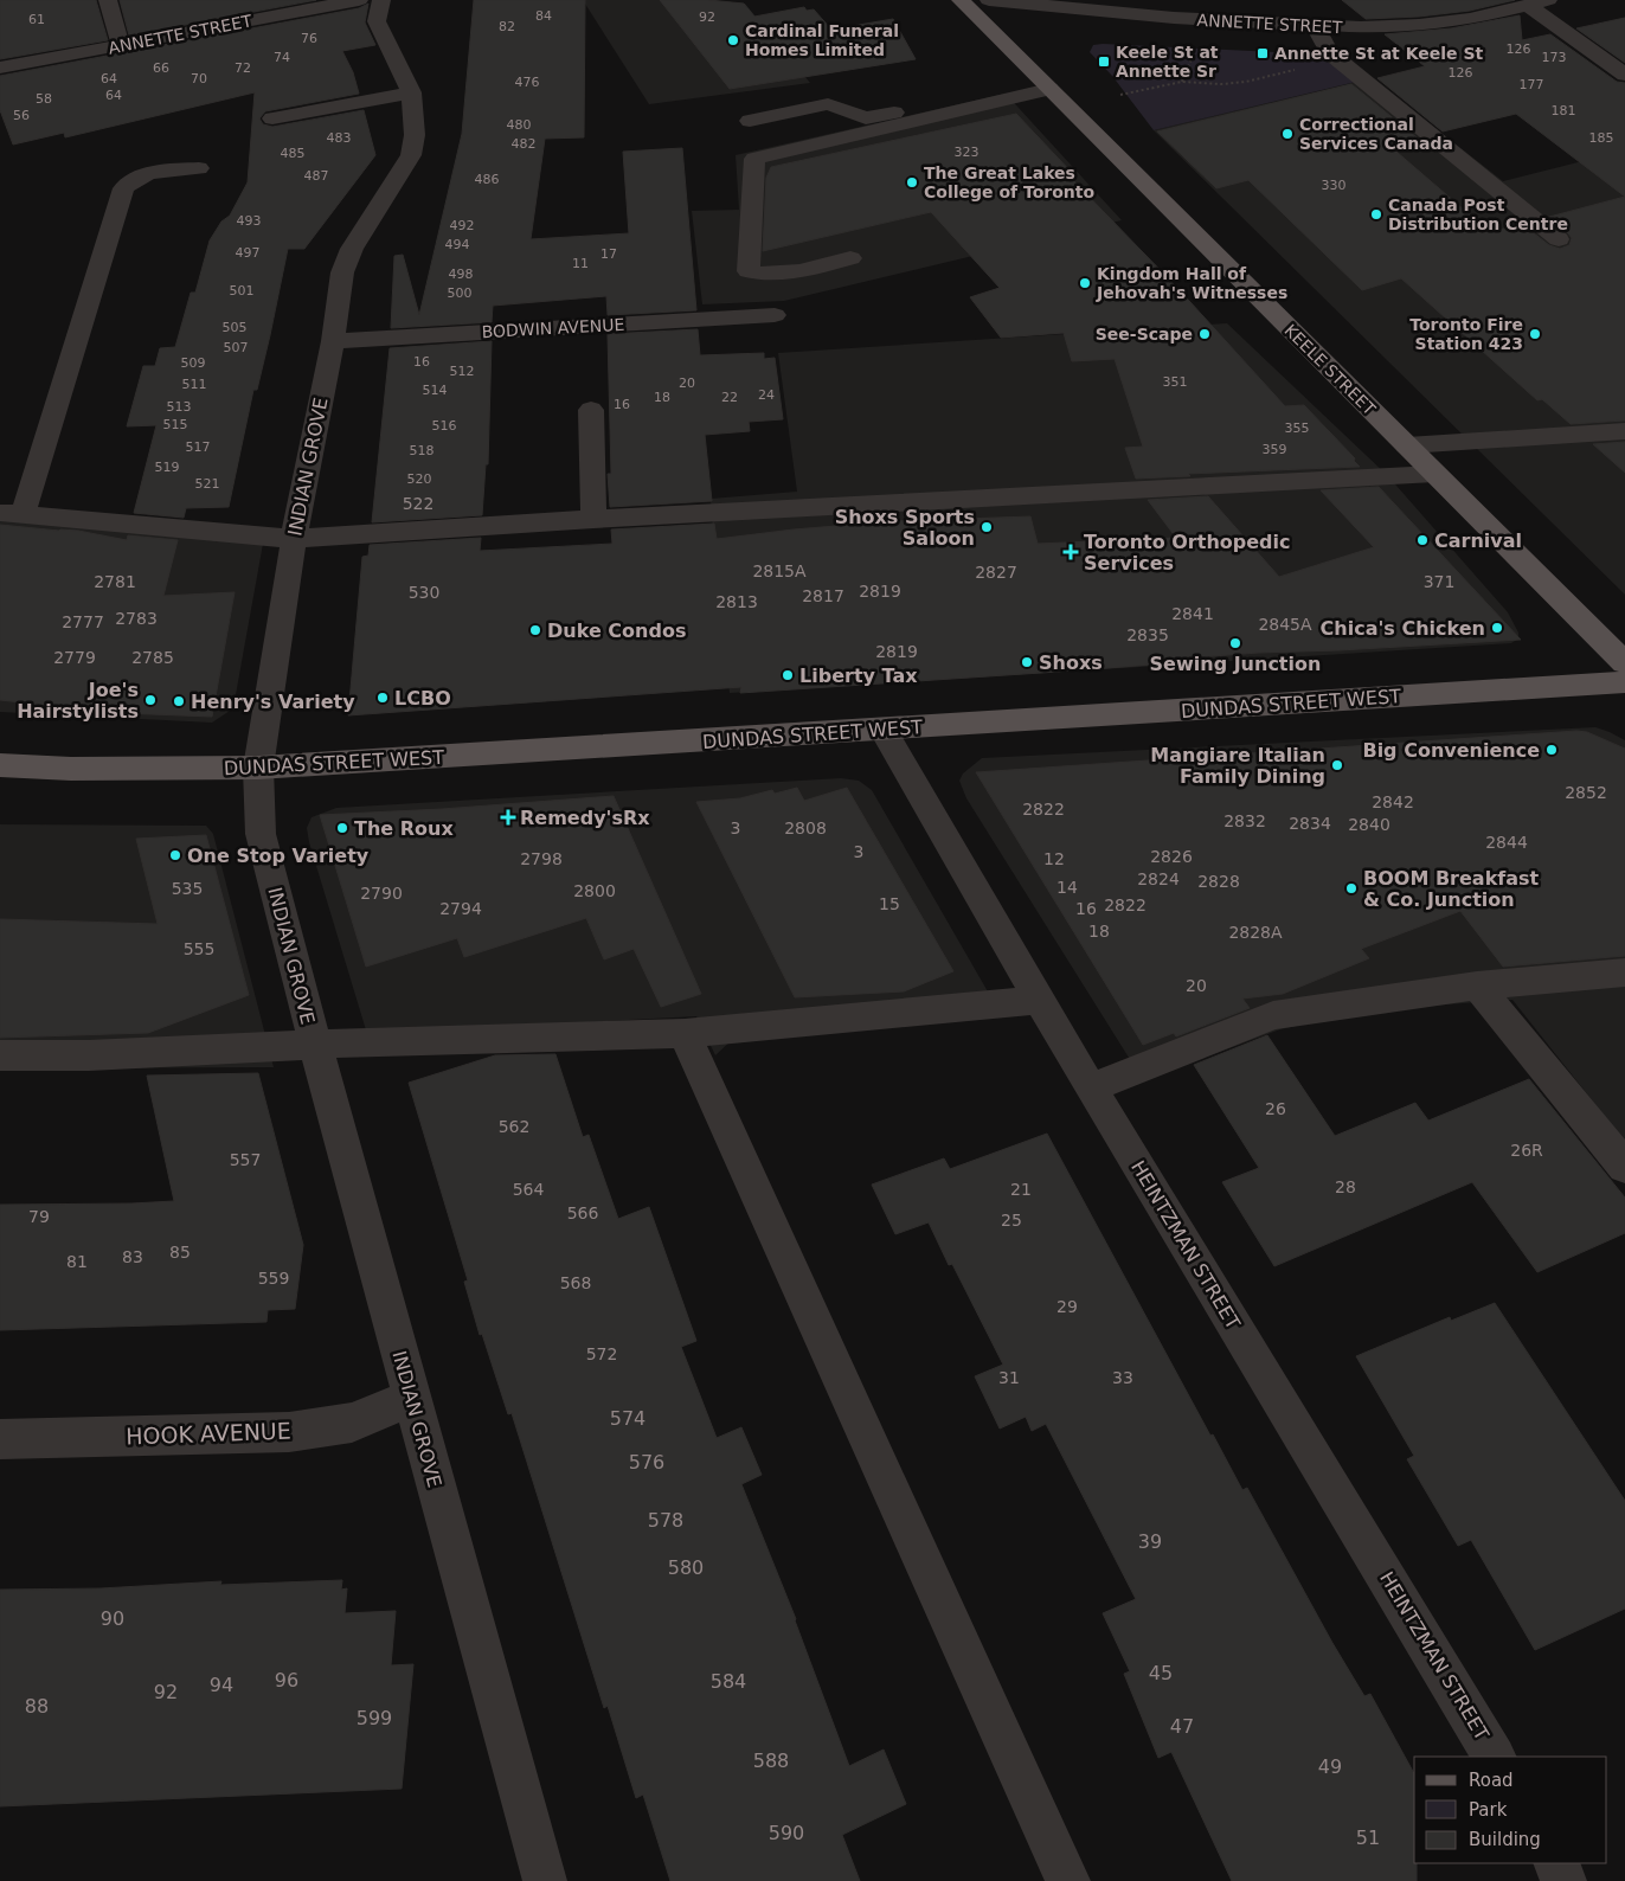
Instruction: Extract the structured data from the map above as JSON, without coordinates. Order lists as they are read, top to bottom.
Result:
{
  "streets": {
    "main road": ["KEELE STREET", "DUNDAS STREET WEST"],
    "street": [
      "ANNETTE STREET",
      "BODWIN AVENUE",
      "INDIAN GROVE",
      "HEINTZMAN STREET",
      "HOOK AVENUE"
    ]
  },
  "crossings": [
    ["BODWIN AVENUE", "INDIAN GROVE"],
    ["INDIAN GROVE", "DUNDAS STREET WEST"],
    ["INDIAN GROVE", "HOOK AVENUE"],
    ["DUNDAS STREET WEST", "HEINTZMAN STREET"]
  ],
  "places": {
    "other": [
      "Cardinal Funeral Homes Limited",
      "Correctional Services Canada",
      "The Great Lakes College of Toronto",
      "Canada Post Distribution Centre",
      "Kingdom Hall of Jehovah's Witnesses",
      "See-Scape",
      "Toronto Fire Station 423",
      "Shoxs Sports Saloon",
      "Carnival",
      "Chica's Chicken",
      "Duke Condos",
      "Sewing Junction",
      "Shoxs",
      "Liberty Tax",
      "LCBO",
      "Joe's Hairstylists",
      "Henry's Variety",
      "Big Convenience",
      "Mangiare Italian Family Dining",
      "The Roux",
      "One Stop Variety",
      "BOOM Breakfast & Co. Junction"
    ],
    "transit": ["Annette St at Keele St", "Keele St at Annette Sr"],
    "health": ["Toronto Orthopedic Services", "Remedy'sRx"]
  },
  "house_numbers": [
    "84",
    "92",
    "61",
    "82",
    "76",
    "126",
    "74",
    "173",
    "66",
    "72",
    "126",
    "64",
    "70",
    "476",
    "177",
    "64",
    "58",
    "181",
    "56",
    "480",
    "483",
    "185",
    "482",
    "323",
    "485",
    "487",
    "486",
    "330",
    "493",
    "492",
    "494",
    "497",
    "17",
    "11",
    "498",
    "501",
    "500",
    "505",
    "507",
    "16",
    "509",
    "512",
    "351",
    "20",
    "511",
    "514",
    "24",
    "18",
    "22",
    "16",
    "513",
    "515",
    "516",
    "355",
    "517",
    "359",
    "518",
    "519",
    "520",
    "521",
    "522",
    "2815A",
    "2827",
    "2781",
    "371",
    "2819",
    "530",
    "2817",
    "2813",
    "2841",
    "2783",
    "2777",
    "2845A",
    "2835",
    "2819",
    "2779",
    "2785",
    "2852",
    "2842",
    "2822",
    "2832",
    "2834",
    "2840",
    "3",
    "2808",
    "2844",
    "3",
    "2826",
    "2798",
    "12",
    "2824",
    "2828",
    "14",
    "535",
    "2800",
    "2790",
    "15",
    "2822",
    "2794",
    "16",
    "18",
    "2828A",
    "555",
    "20",
    "26",
    "562",
    "26R",
    "557",
    "28",
    "564",
    "21",
    "566",
    "79",
    "25",
    "85",
    "83",
    "81",
    "559",
    "568",
    "29",
    "572",
    "31",
    "33",
    "574",
    "576",
    "578",
    "39",
    "580",
    "90",
    "45",
    "96",
    "584",
    "94",
    "92",
    "88",
    "599",
    "47",
    "588",
    "49",
    "590",
    "51"
  ],
  "legend": ["Road", "Park", "Building"]
}
